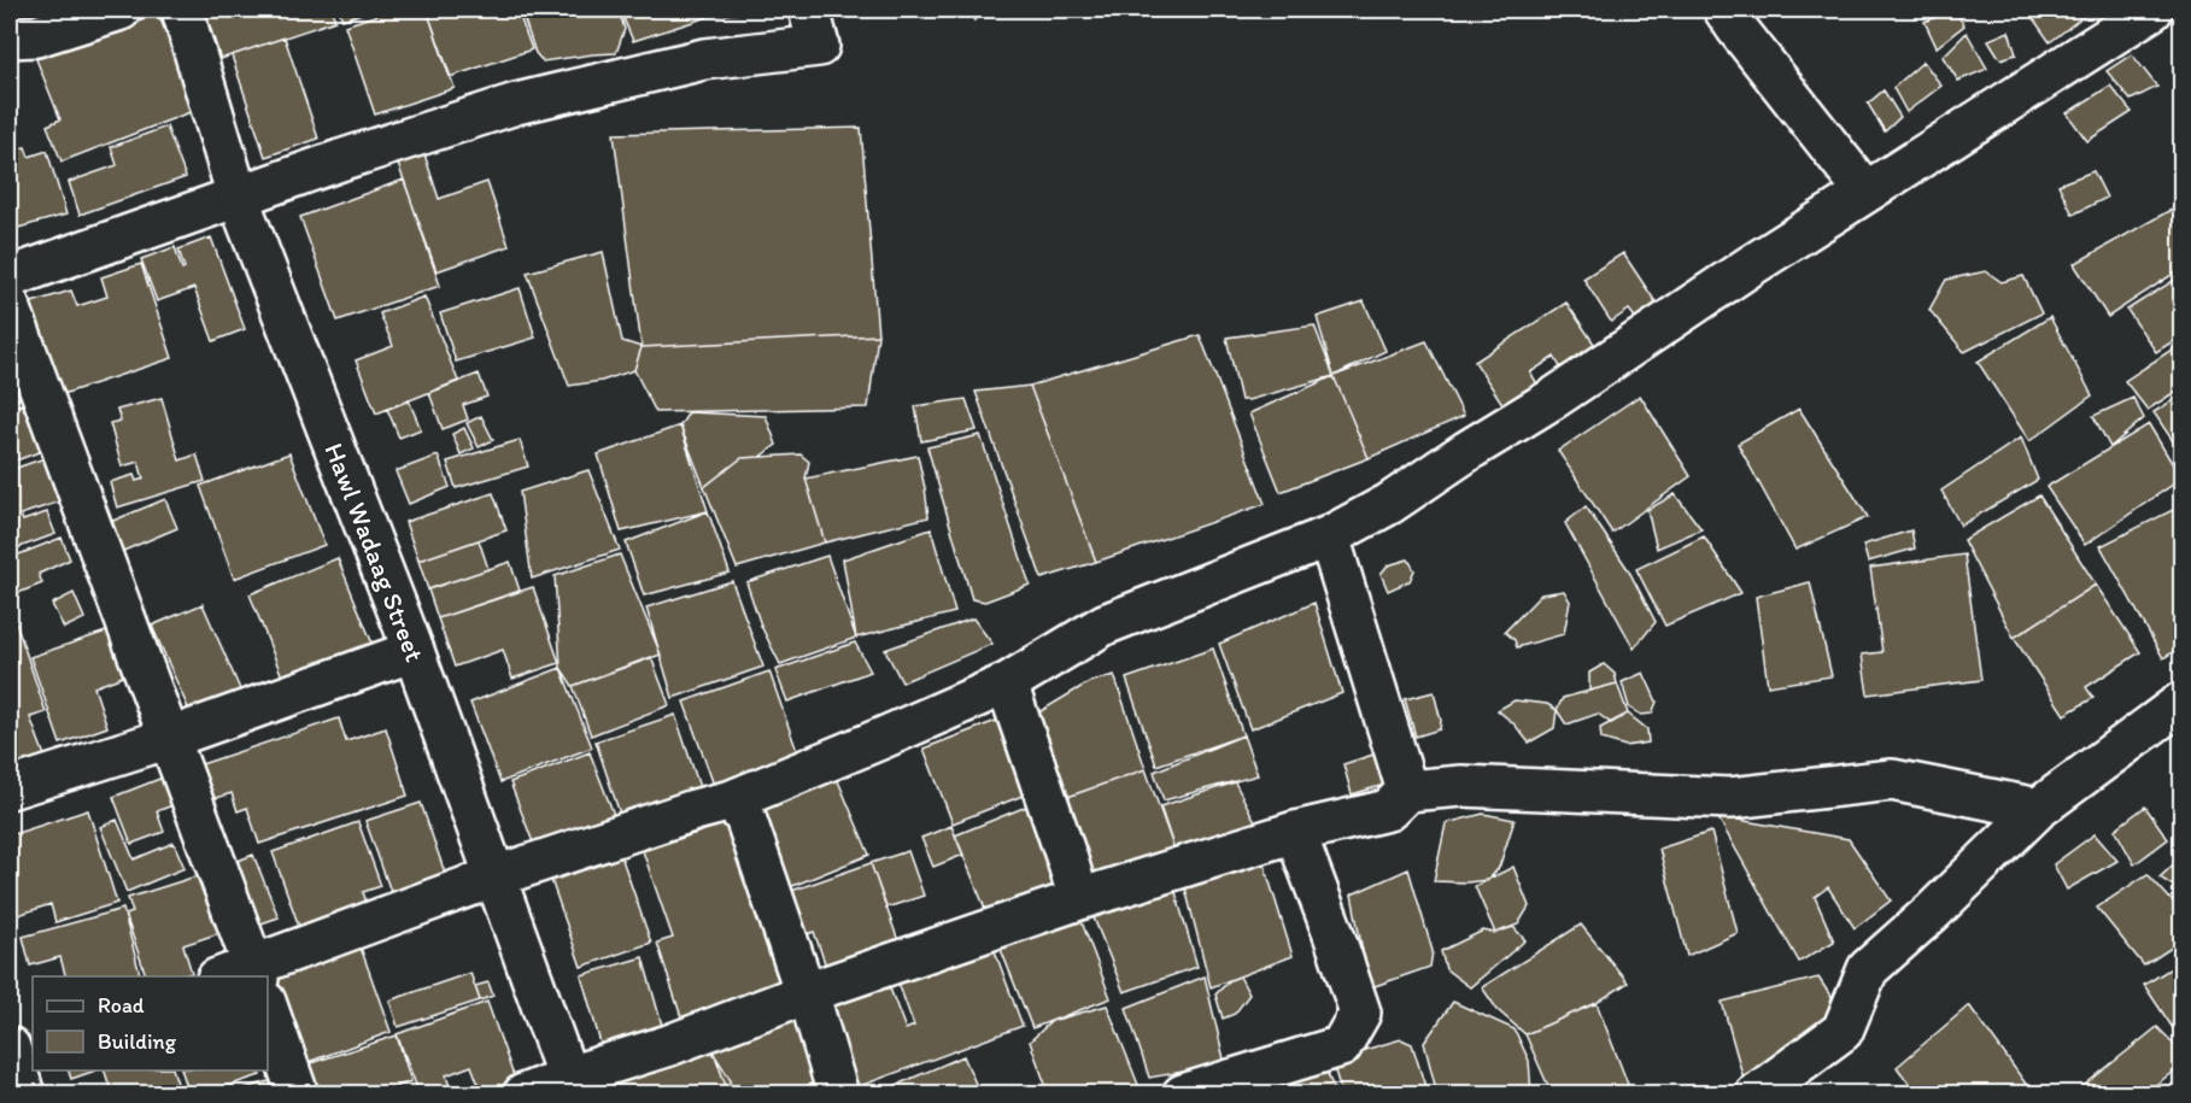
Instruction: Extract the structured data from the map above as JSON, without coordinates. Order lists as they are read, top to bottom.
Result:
{
  "streets": {
    "street": ["Hawl Wadaag Street"]
  },
  "legend": ["Road", "Building"]
}
